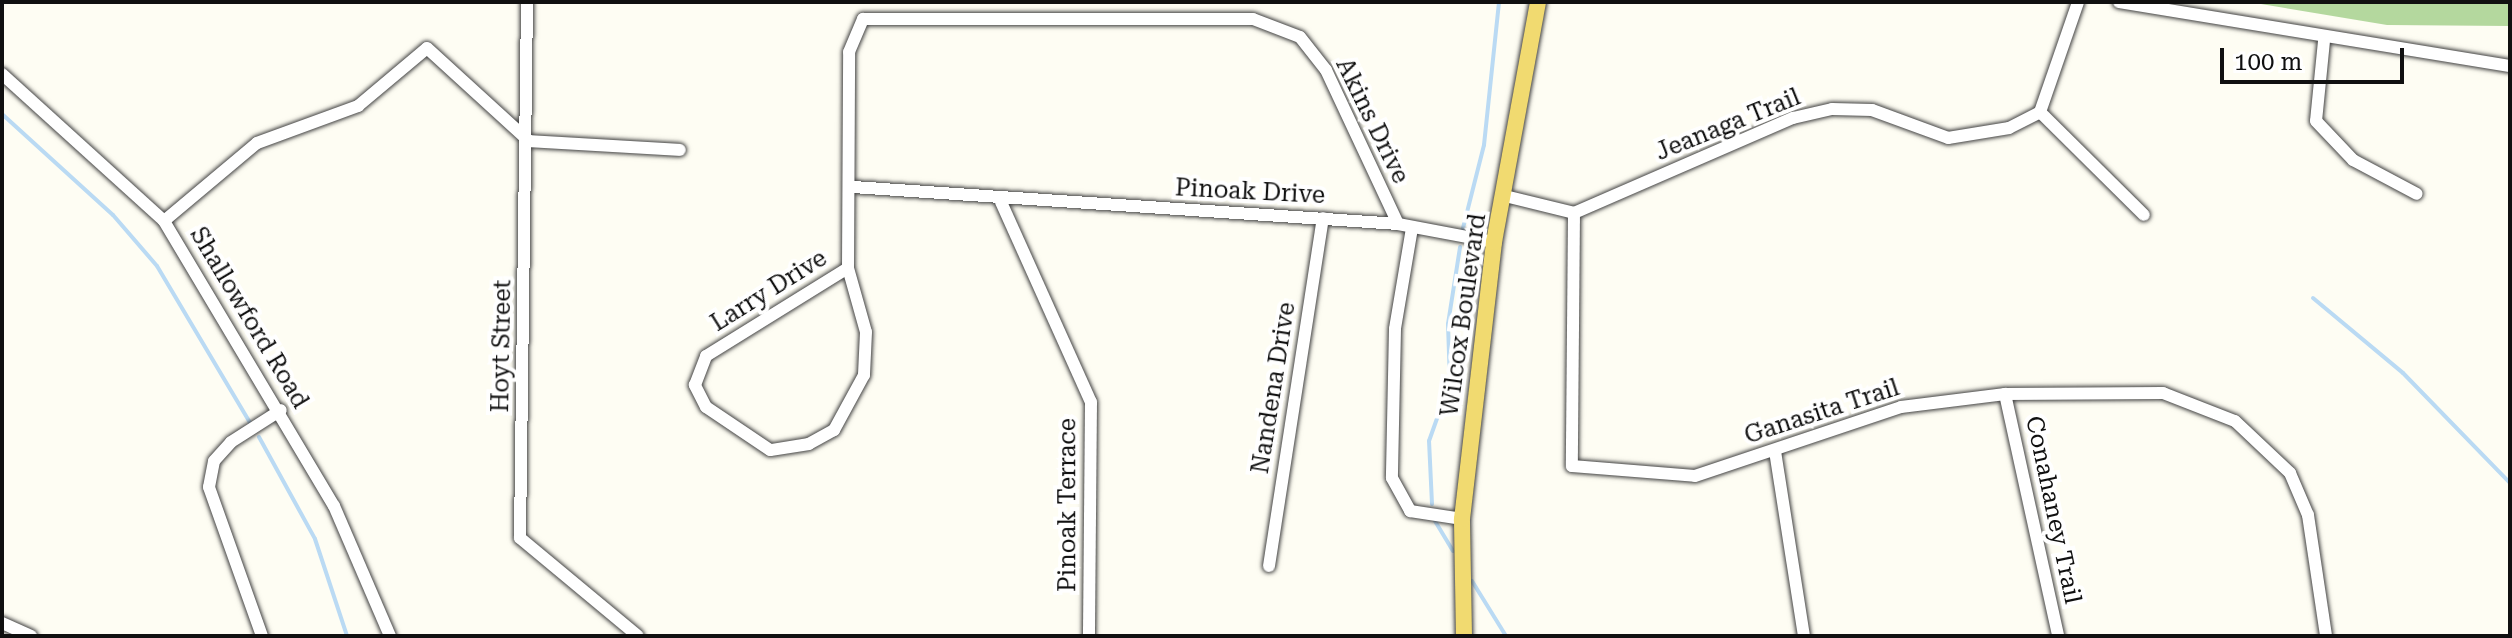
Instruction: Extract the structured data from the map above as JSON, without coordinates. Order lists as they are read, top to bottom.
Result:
{
  "streets": {
    "main road": ["Wilcox Boulevard"],
    "street": [
      "Akins Drive",
      "Jeanaga Trail",
      "Pinoak Drive",
      "Larry Drive",
      "Shallowford Road",
      "Hoyt Street",
      "Nandena Drive",
      "Ganasita Trail",
      "Pinoak Terrace",
      "Conahaney Trail"
    ]
  },
  "crossings": [
    ["Akins Drive", "Pinoak Drive"],
    ["Akins Drive", "Larry Drive"],
    ["Jeanaga Trail", "Ganasita Trail"],
    ["Pinoak Drive", "Larry Drive"],
    ["Pinoak Drive", "Wilcox Boulevard"],
    ["Pinoak Drive", "Nandena Drive"],
    ["Pinoak Drive", "Pinoak Terrace"],
    ["Ganasita Trail", "Conahaney Trail"]
  ],
  "scale_bar": "100 m"
}
